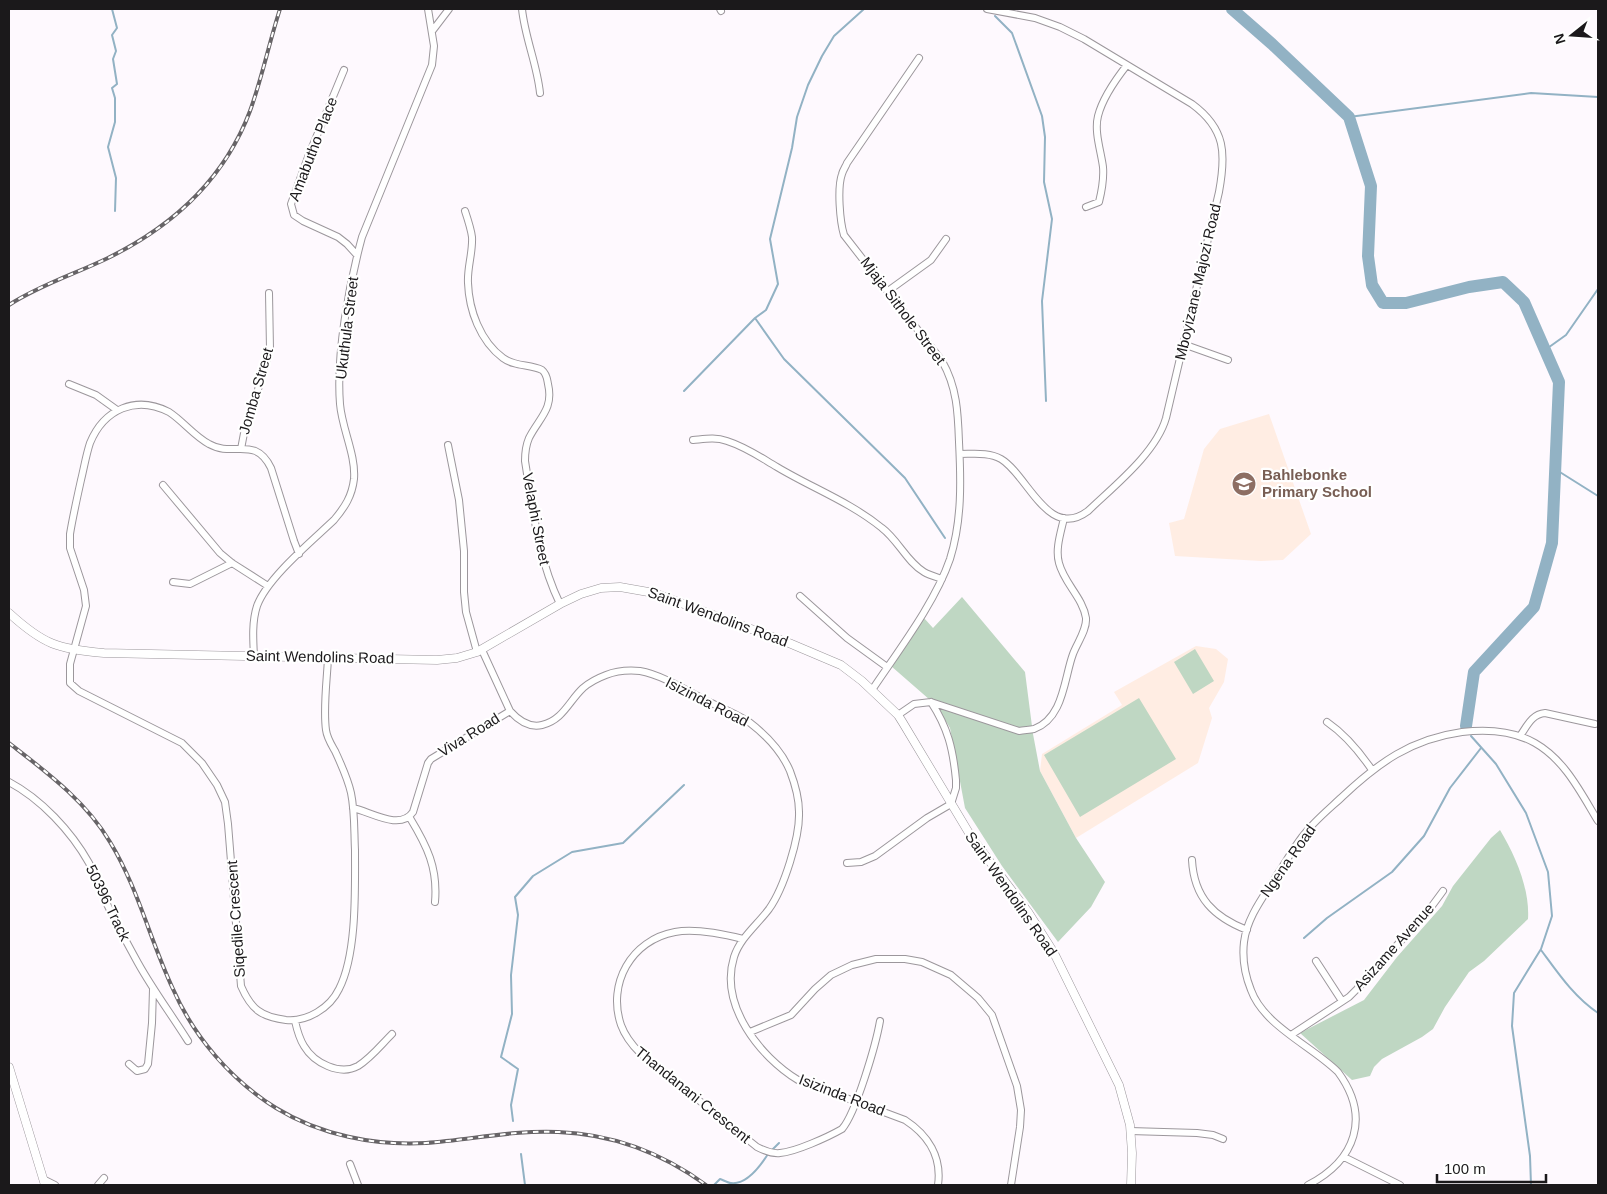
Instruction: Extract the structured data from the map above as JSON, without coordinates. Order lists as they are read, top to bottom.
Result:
{
  "streets": {
    "street": [
      "Amabutho Place",
      "Mboyizane Majozi Road",
      "Mjaja Sithole Street",
      "Ukuthula Street",
      "Jomba Street",
      "Velaphi Street",
      "Saint Wendolins Road",
      "Isizinda Road",
      "Viva Road",
      "Ngena Road",
      "50396 Track",
      "Siqedile Crescent",
      "Asizame Avenue",
      "Thandanani Crescent"
    ]
  },
  "crossings": [
    ["Amabutho Place", "Ukuthula Street"],
    ["Mjaja Sithole Street", "Saint Wendolins Road"],
    ["Ukuthula Street", "Jomba Street"],
    ["Ukuthula Street", "Saint Wendolins Road"],
    ["Velaphi Street", "Saint Wendolins Road"],
    ["Saint Wendolins Road", "Siqedile Crescent"],
    ["Isizinda Road", "Viva Road"],
    ["Isizinda Road", "Thandanani Crescent"],
    ["Ngena Road", "Asizame Avenue"]
  ],
  "places": {
    "school or university": ["Bahlebonke Primary School"]
  },
  "scale_bar": "100 m",
  "north": "left"
}
